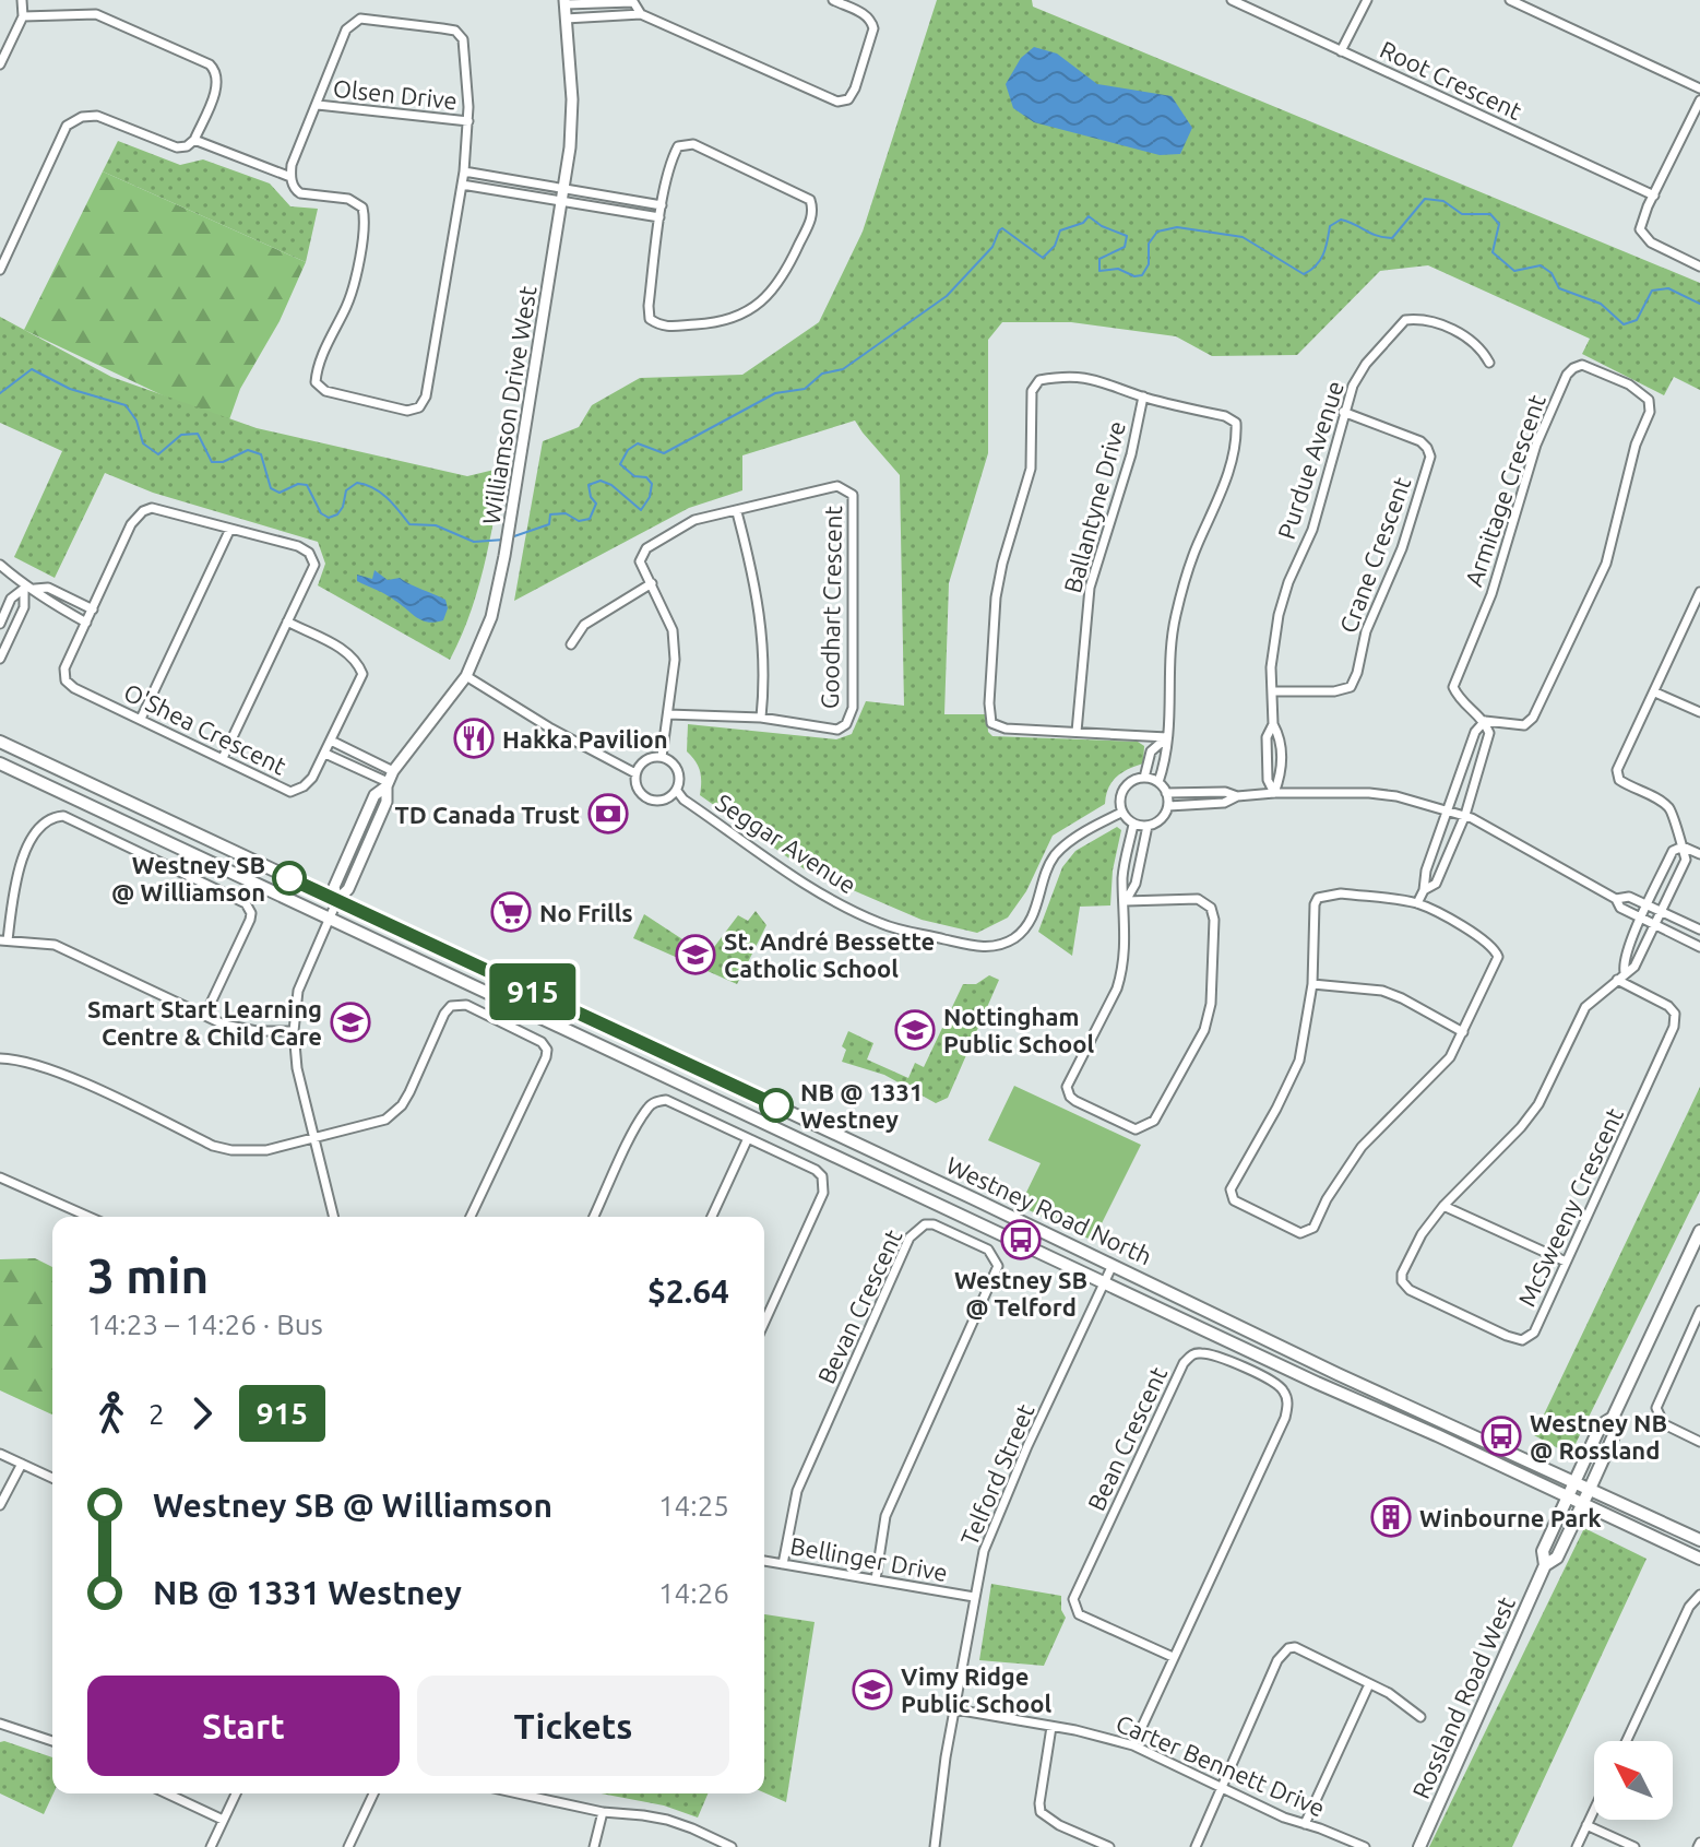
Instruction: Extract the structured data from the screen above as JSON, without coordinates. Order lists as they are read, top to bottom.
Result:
{
  "streets": {
    "main road": ["Westney Road North", "Rossland Road West"],
    "street": [
      "Root Crescent",
      "Olsen Drive",
      "Williamson Drive West",
      "Purdue Avenue",
      "Armitage Crescent",
      "Ballantyne Drive",
      "Crane Crescent",
      "Goodhart Crescent",
      "O'Shea Crescent",
      "Seggar Avenue",
      "McSweeny Crescent",
      "Bevan Crescent",
      "Bean Crescent",
      "Telford Street",
      "Bellinger Drive",
      "Carter Bennett Drive"
    ]
  },
  "crossings": [
    ["Williamson Drive West", "Westney Road North"],
    ["Purdue Avenue", "Crane Crescent"],
    ["Goodhart Crescent", "Seggar Avenue"],
    ["Westney Road North", "Telford Street"],
    ["Westney Road North", "Rossland Road West"],
    ["Bevan Crescent", "Bellinger Drive"],
    ["Bean Crescent", "Carter Bennett Drive"],
    ["Telford Street", "Bellinger Drive"],
    ["Telford Street", "Carter Bennett Drive"]
  ],
  "places": {
    "restaurant": ["Hakka Pavilion"],
    "bank": ["TD Canada Trust"],
    "other": ["Westney SB @ Williamson", "NB @ 1331 Westney"],
    "supermarket": ["No Frills"],
    "school or university": [
      "St. André Bessette Catholic School",
      "Smart Start Learning Centre & Child Care",
      "Nottingham Public School",
      "Vimy Ridge Public School"
    ],
    "bus stop": ["Westney SB @ Telford", "Westney NB @ Rossland"],
    "building": ["Winbourne Park"]
  },
  "lines": ["bus line 915"],
  "north": "top left",
  "page": {
    "on_map": "915",
    "heading": ["3 min", "14:23 – 14:26 · Bus", "$2.64"],
    "legs": ["2", "915"],
    "list": [
      {
        "name": "Westney SB @ Williamson",
        "value": "14:25"
      },
      {
        "name": "NB @ 1331 Westney",
        "value": "14:26"
      }
    ],
    "buttons": ["Start", "Tickets"]
  }
}
